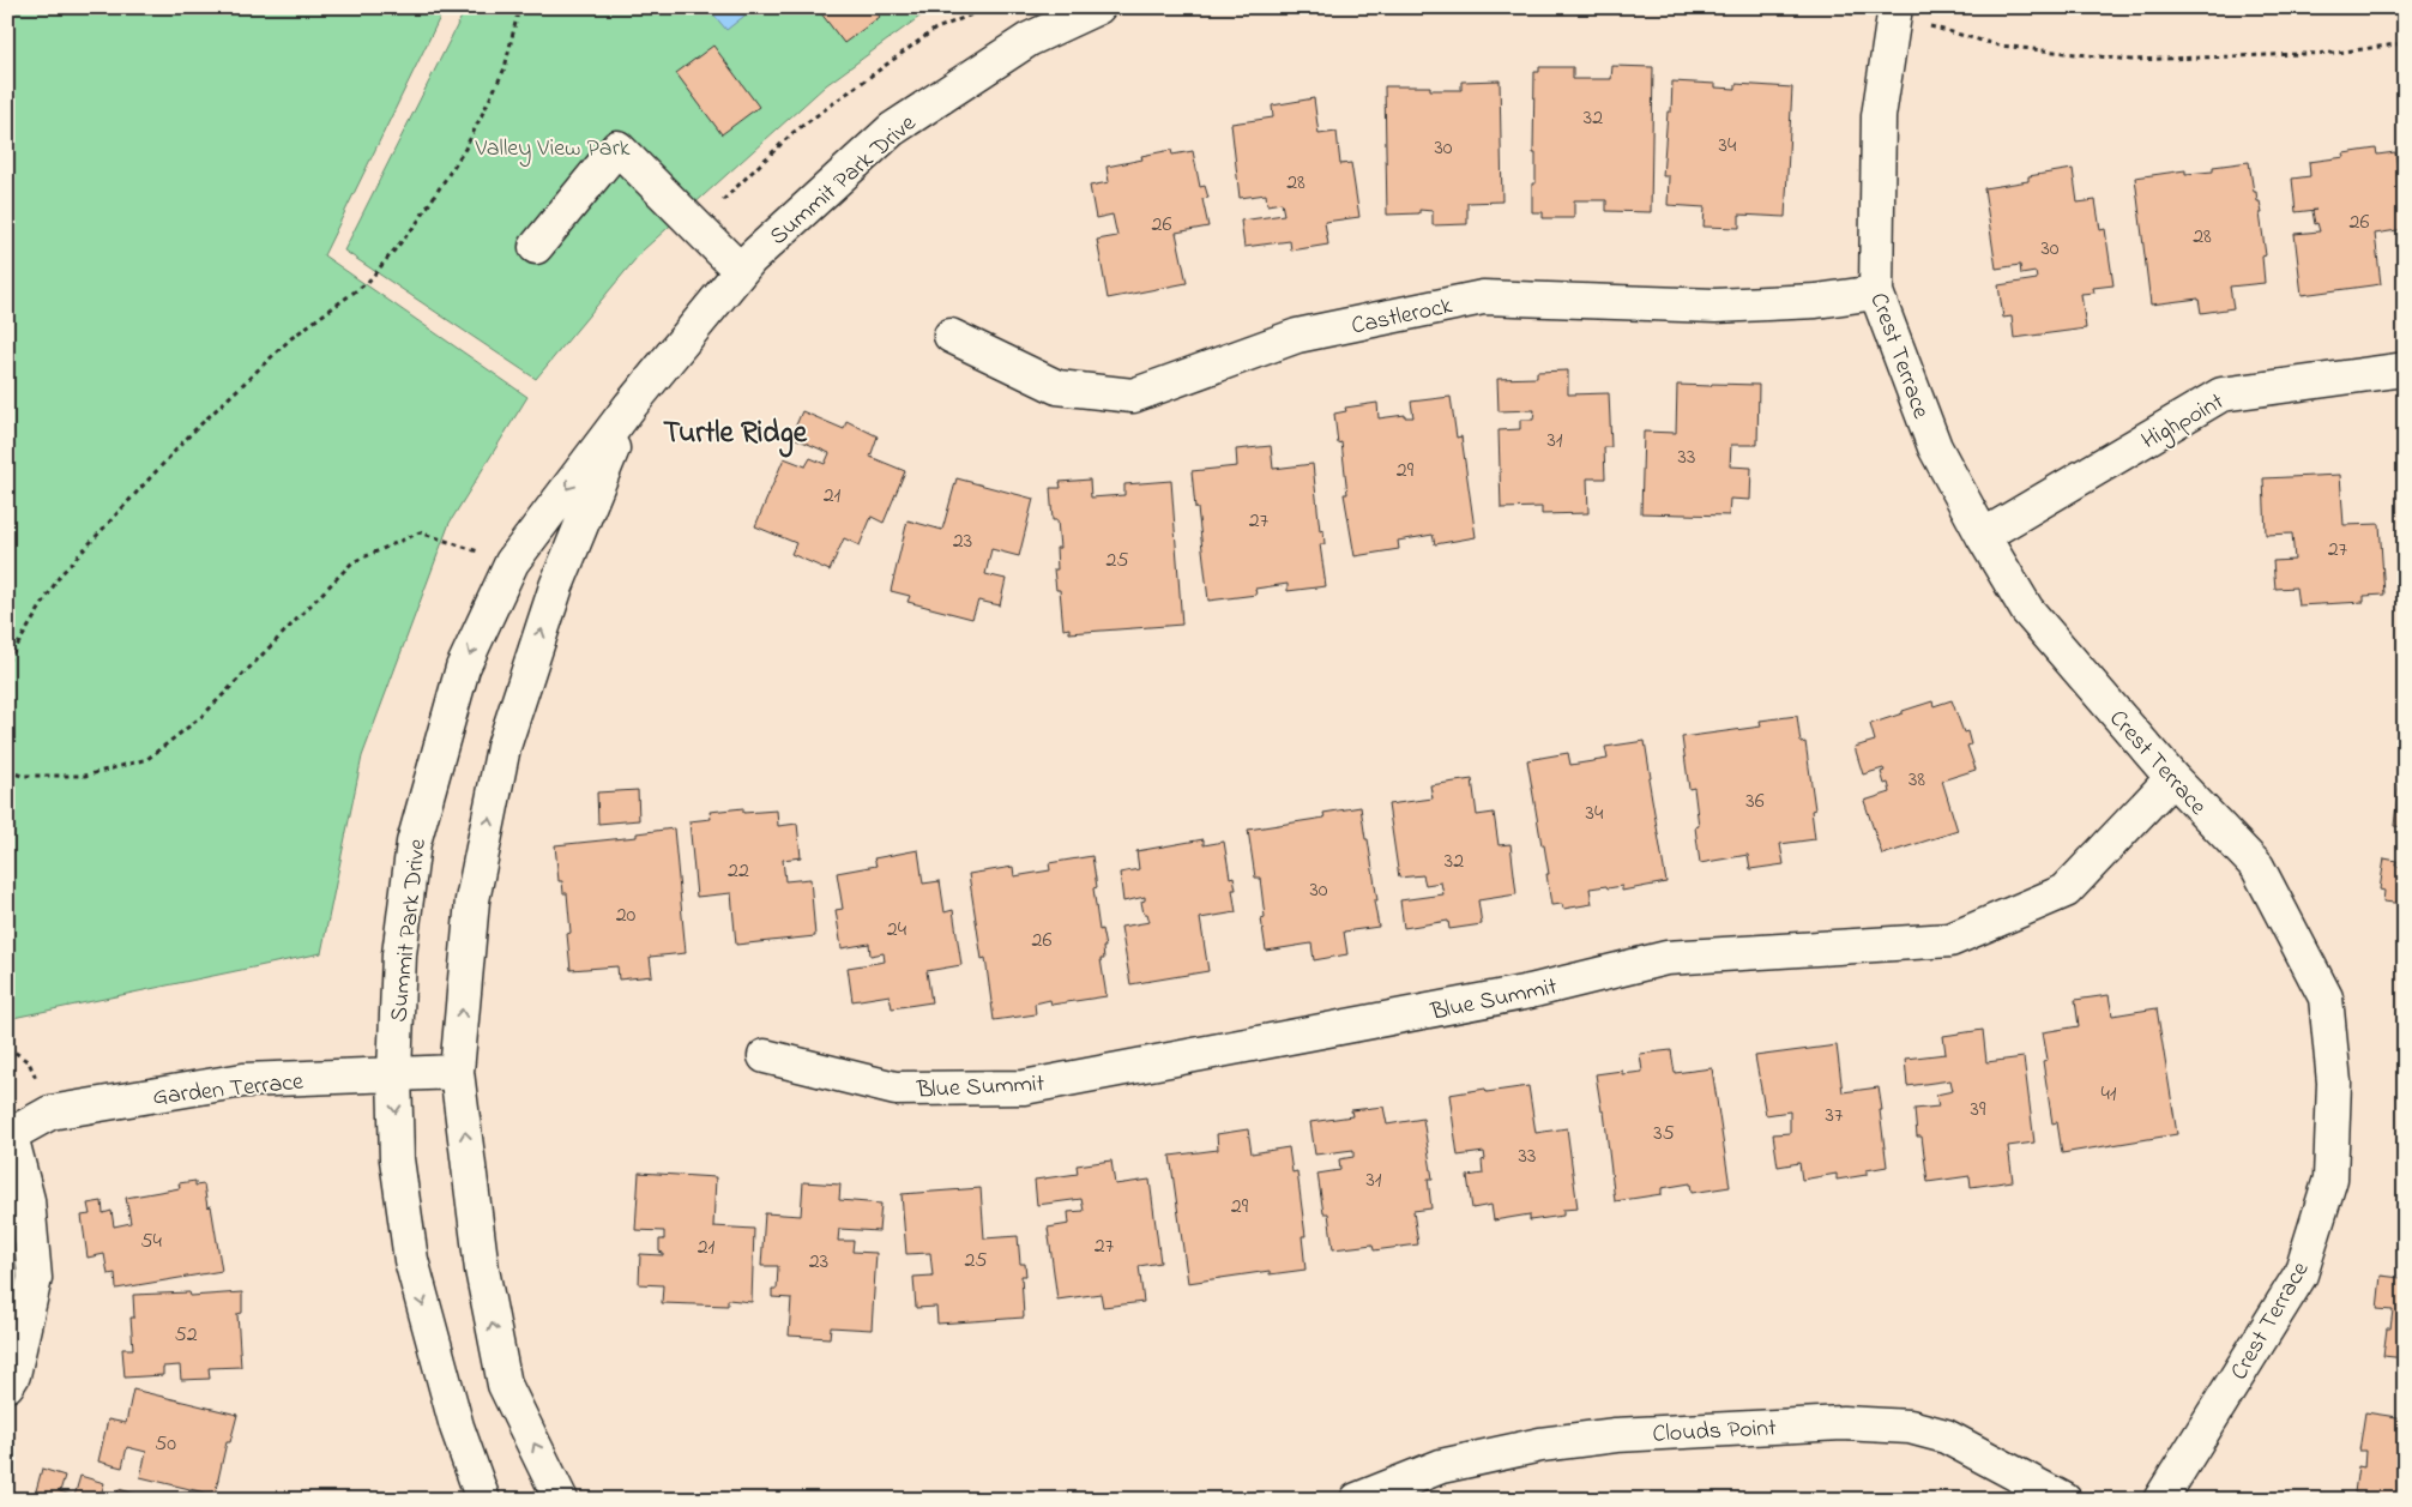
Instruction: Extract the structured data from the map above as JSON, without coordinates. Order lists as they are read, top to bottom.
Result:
{
  "streets": {
    "street": [
      "Summit Park Drive",
      "Castlerock",
      "Crest Terrace",
      "Highpoint",
      "Blue Summit",
      "Garden Terrace",
      "Clouds Point"
    ]
  },
  "crossings": [
    ["Summit Park Drive", "Garden Terrace"],
    ["Castlerock", "Crest Terrace"],
    ["Crest Terrace", "Highpoint"],
    ["Crest Terrace", "Blue Summit"]
  ],
  "districts": ["Turtle Ridge"],
  "parks": ["Valley View Park"],
  "house_numbers": [
    "32",
    "34",
    "30",
    "28",
    "26",
    "26",
    "28",
    "30",
    "31",
    "33",
    "29",
    "21",
    "27",
    "23",
    "27",
    "25",
    "38",
    "36",
    "34",
    "32",
    "22",
    "30",
    "20",
    "24",
    "26",
    "41",
    "39",
    "37",
    "35",
    "33",
    "31",
    "29",
    "54",
    "27",
    "21",
    "25",
    "23",
    "52",
    "50"
  ]
}
